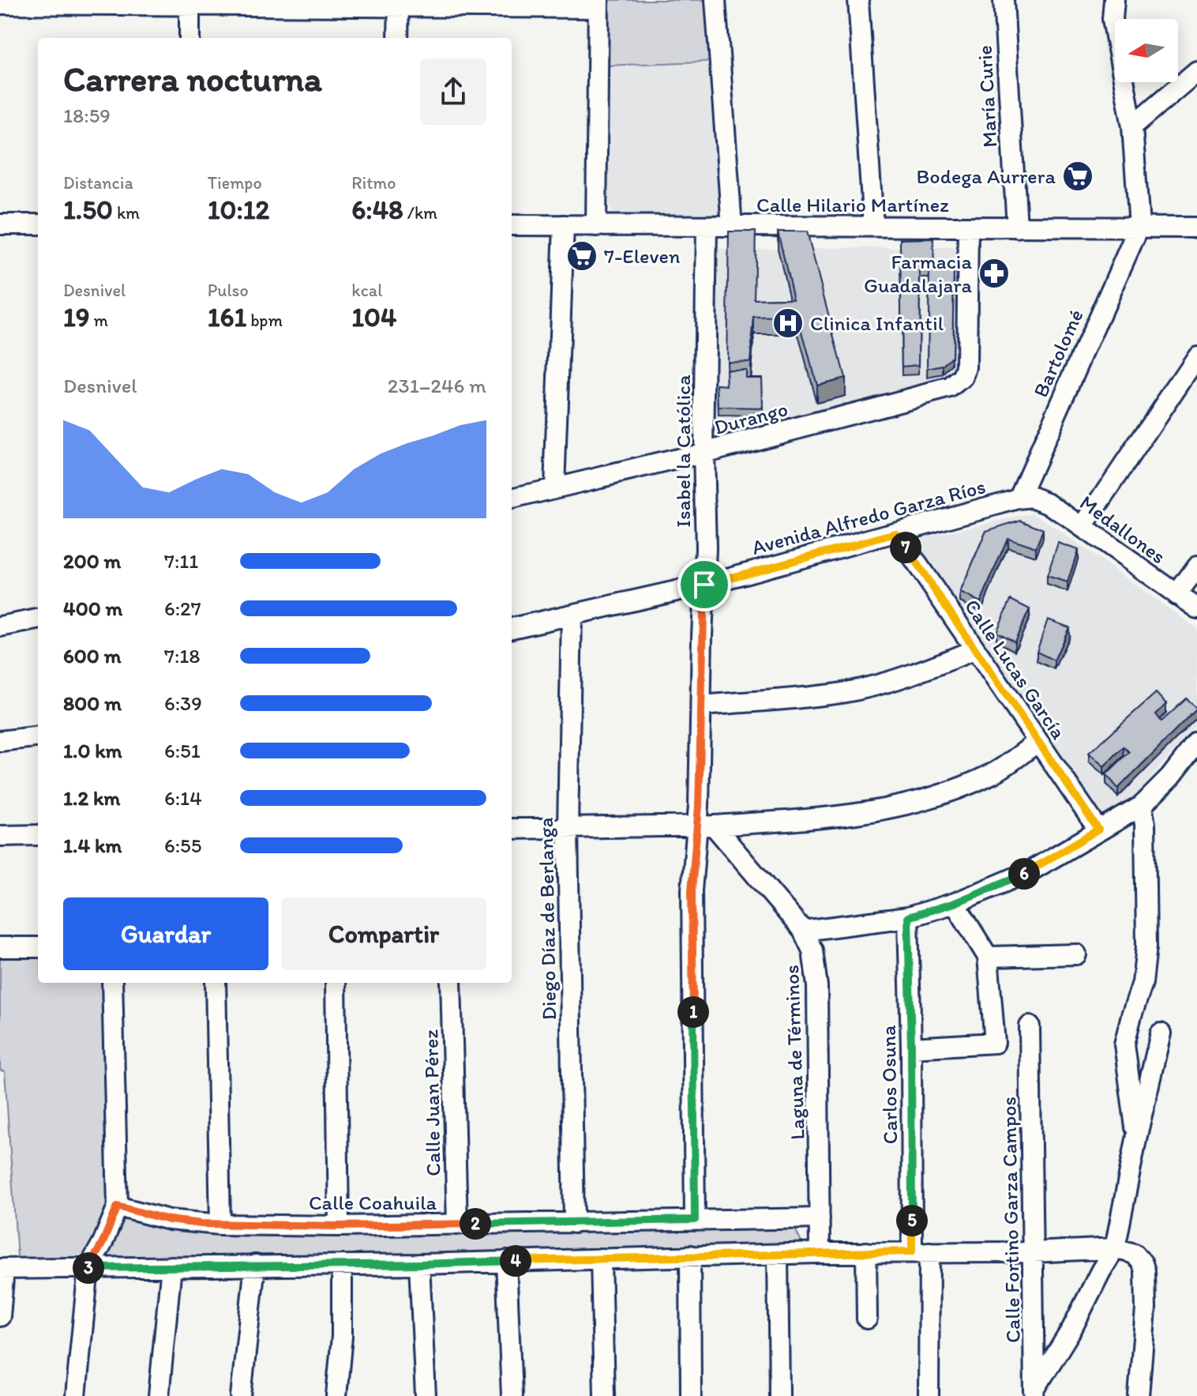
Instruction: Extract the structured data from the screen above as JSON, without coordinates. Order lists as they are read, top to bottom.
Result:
{
  "streets": {
    "street": [
      "María Curie",
      "Calle Hilario Martínez",
      "Bartolomé",
      "Durango",
      "Isabel la Católica",
      "Avenida Alfredo Garza Ríos",
      "Medallones",
      "Calle Lucas García",
      "Diego Díaz de Berlanga",
      "Laguna de Términos",
      "Carlos Osuna",
      "Calle Juan Pérez",
      "Calle Coahuila",
      "Calle Fortino Garza Campos"
    ]
  },
  "crossings": [
    ["María Curie", "Calle Hilario Martínez"],
    ["Calle Hilario Martínez", "Bartolomé"],
    ["Calle Hilario Martínez", "Durango"],
    ["Calle Hilario Martínez", "Isabel la Católica"],
    ["Bartolomé", "Avenida Alfredo Garza Ríos"],
    ["Bartolomé", "Medallones"],
    ["Durango", "Isabel la Católica"],
    ["Isabel la Católica", "Avenida Alfredo Garza Ríos"],
    ["Isabel la Católica", "Laguna de Términos"],
    ["Isabel la Católica", "Calle Coahuila"],
    ["Avenida Alfredo Garza Ríos", "Medallones"],
    ["Avenida Alfredo Garza Ríos", "Calle Lucas García"],
    ["Avenida Alfredo Garza Ríos", "Diego Díaz de Berlanga"],
    ["Diego Díaz de Berlanga", "Calle Coahuila"],
    ["Laguna de Términos", "Calle Coahuila"],
    ["Calle Juan Pérez", "Calle Coahuila"]
  ],
  "places": {
    "supermarket": ["Bodega Aurrera", "7-Eleven"],
    "pharmacy": ["Farmacia Guadalajara"],
    "hospital": ["Clinica Infantil"]
  },
  "north": "left",
  "page": {
    "heading": ["Carrera nocturna", "18:59"],
    "stats": [
      ["Distancia", "1.50 km"],
      ["Tiempo", "10:12"],
      ["Ritmo", "6:48 /km"],
      ["Desnivel", "19 m"],
      ["Pulso", "161 bpm"],
      ["kcal", "104"]
    ],
    "chart": ["Desnivel", "231–246 m"],
    "pins": [
      "7",
      "6",
      "1",
      "5",
      "2",
      "4",
      "3"
    ],
    "list": [
      {
        "name": "200 m",
        "note": "7:11"
      },
      {
        "name": "400 m",
        "note": "6:27"
      },
      {
        "name": "600 m",
        "note": "7:18"
      },
      {
        "name": "800 m",
        "note": "6:39"
      },
      {
        "name": "1.0 km",
        "note": "6:51"
      },
      {
        "name": "1.2 km",
        "note": "6:14"
      },
      {
        "name": "1.4 km",
        "note": "6:55"
      }
    ],
    "buttons": ["Guardar", "Compartir"]
  }
}
